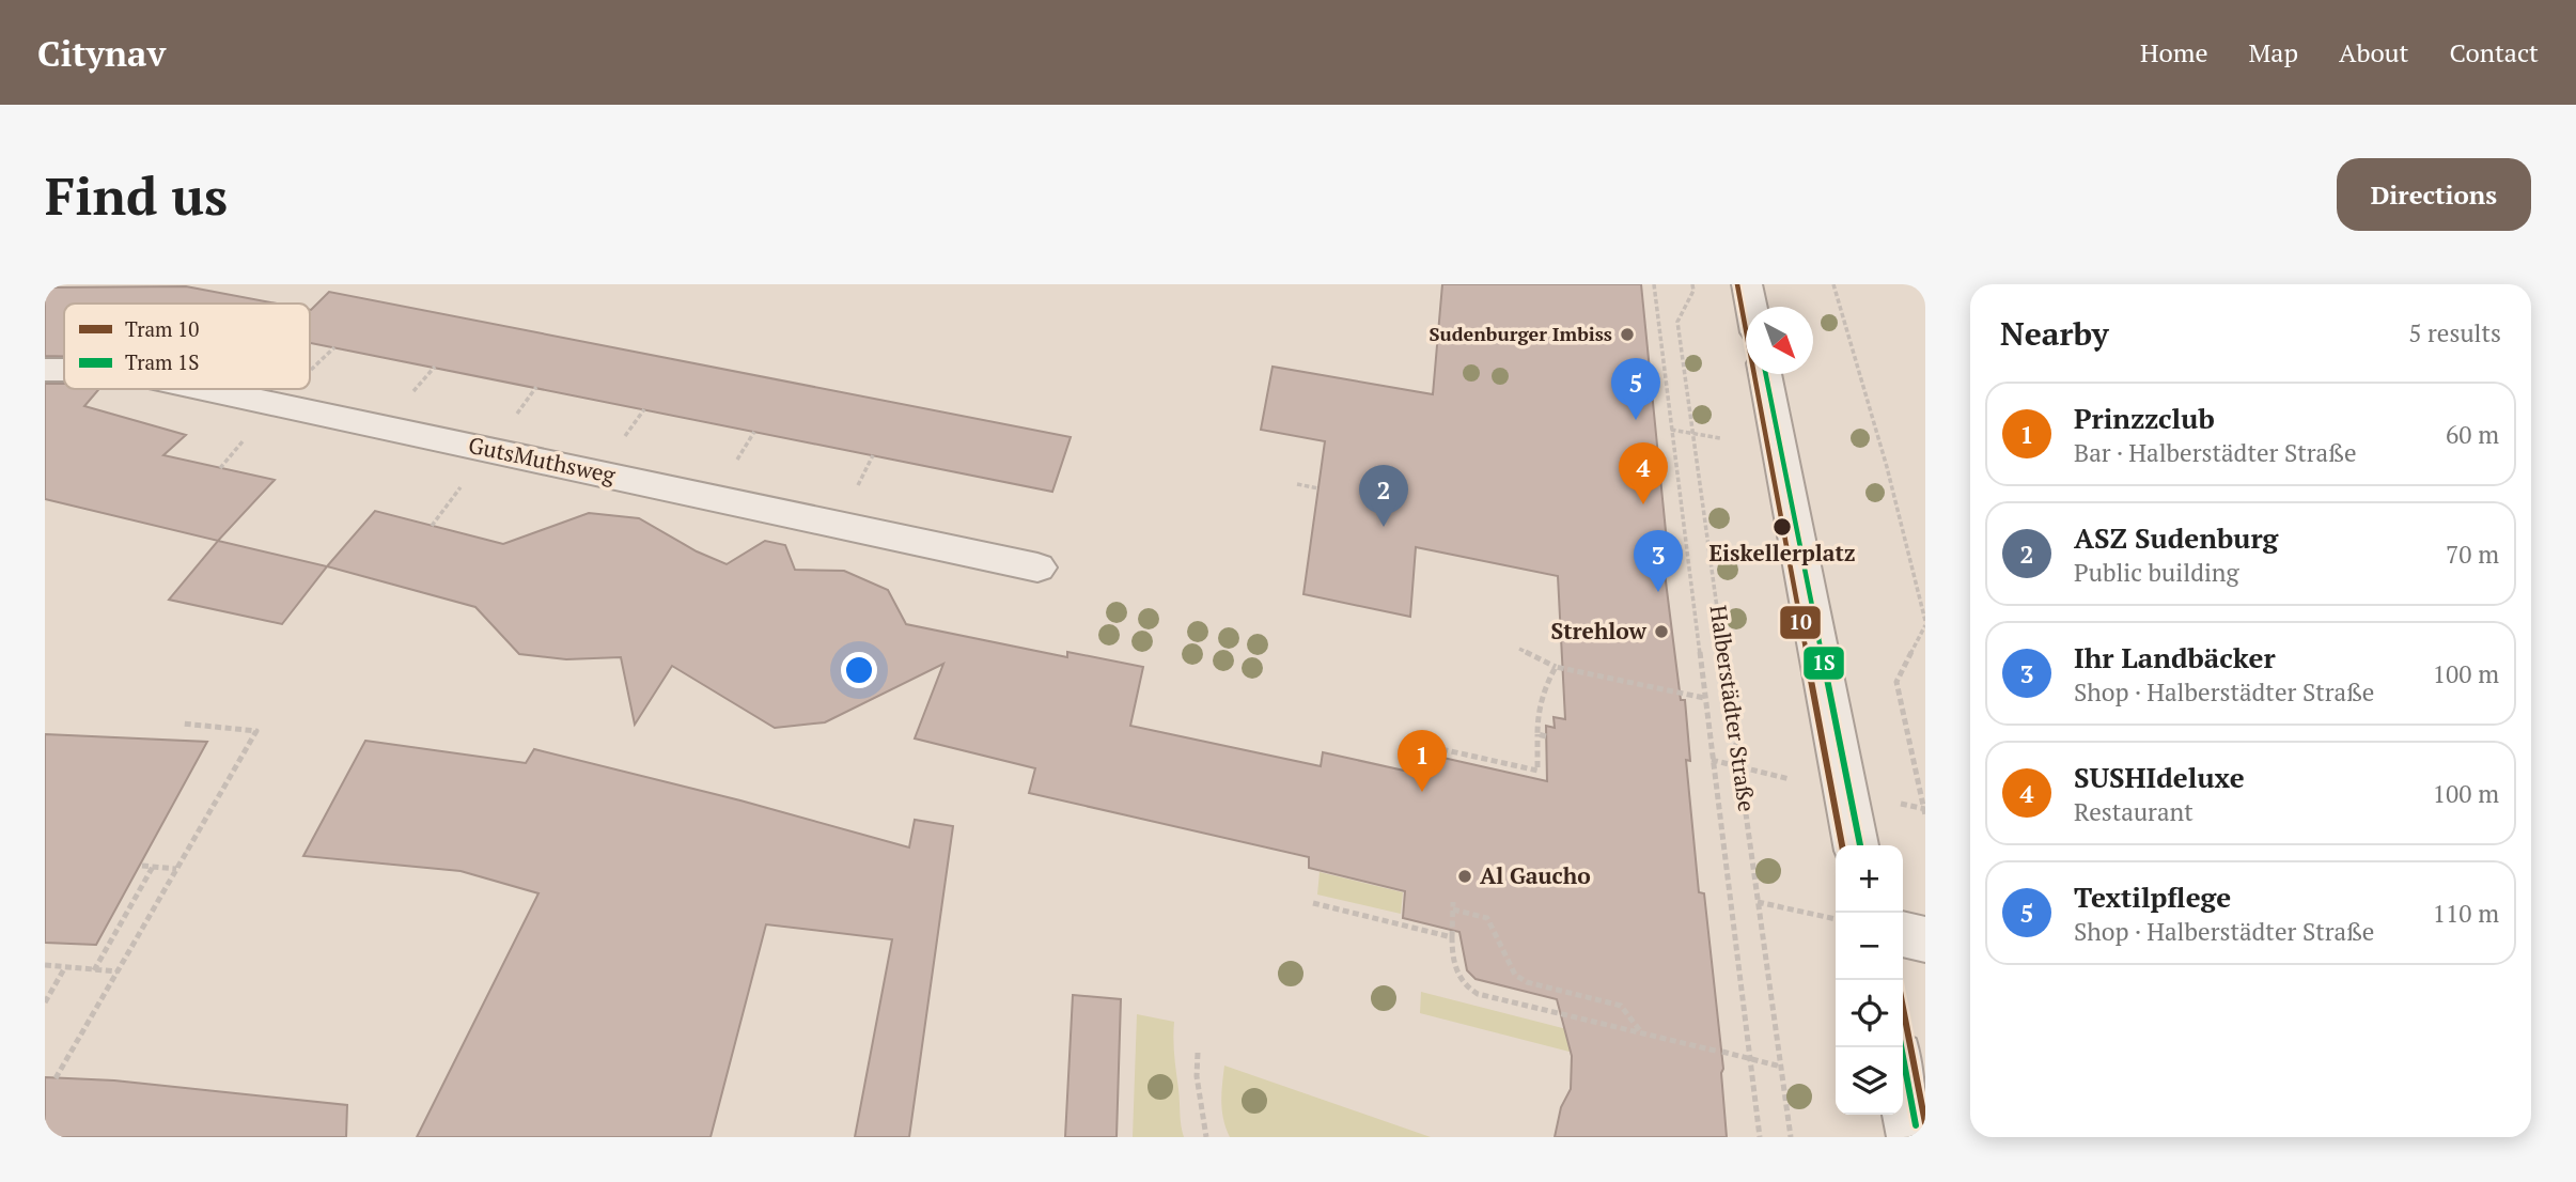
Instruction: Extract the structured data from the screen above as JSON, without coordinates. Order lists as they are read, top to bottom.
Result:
{
  "streets": {
    "street": ["GutsMuthsweg"],
    "path": ["Halberstädter Straße"]
  },
  "places": [
    "Sudenburger Imbiss",
    "Eiskellerplatz",
    "Strehlow",
    "Al Gaucho"
  ],
  "lines": ["tram line 10", "tram line 1S"],
  "legend": ["Tram 10", "Tram 1S"],
  "north": "bottom right",
  "page": {
    "header": "Citynav",
    "nav": [
      "Home",
      "Map",
      "About",
      "Contact"
    ],
    "buttons": "Directions",
    "title": "Find us",
    "heading": ["Nearby", "5 results"],
    "pins": [
      "5",
      "4",
      "2",
      "3",
      "1"
    ],
    "list": [
      {
        "mark": "1",
        "name": "Prinzzclub",
        "note": "Bar · Halberstädter Straße",
        "value": "60 m"
      },
      {
        "mark": "2",
        "name": "ASZ Sudenburg",
        "note": "Public building",
        "value": "70 m"
      },
      {
        "mark": "3",
        "name": "Ihr Landbäcker",
        "note": "Shop · Halberstädter Straße",
        "value": "100 m"
      },
      {
        "mark": "4",
        "name": "SUSHIdeluxe",
        "note": "Restaurant",
        "value": "100 m"
      },
      {
        "mark": "5",
        "name": "Textilpflege",
        "note": "Shop · Halberstädter Straße",
        "value": "110 m"
      }
    ],
    "map_buttons": ["+", "−"]
  }
}
